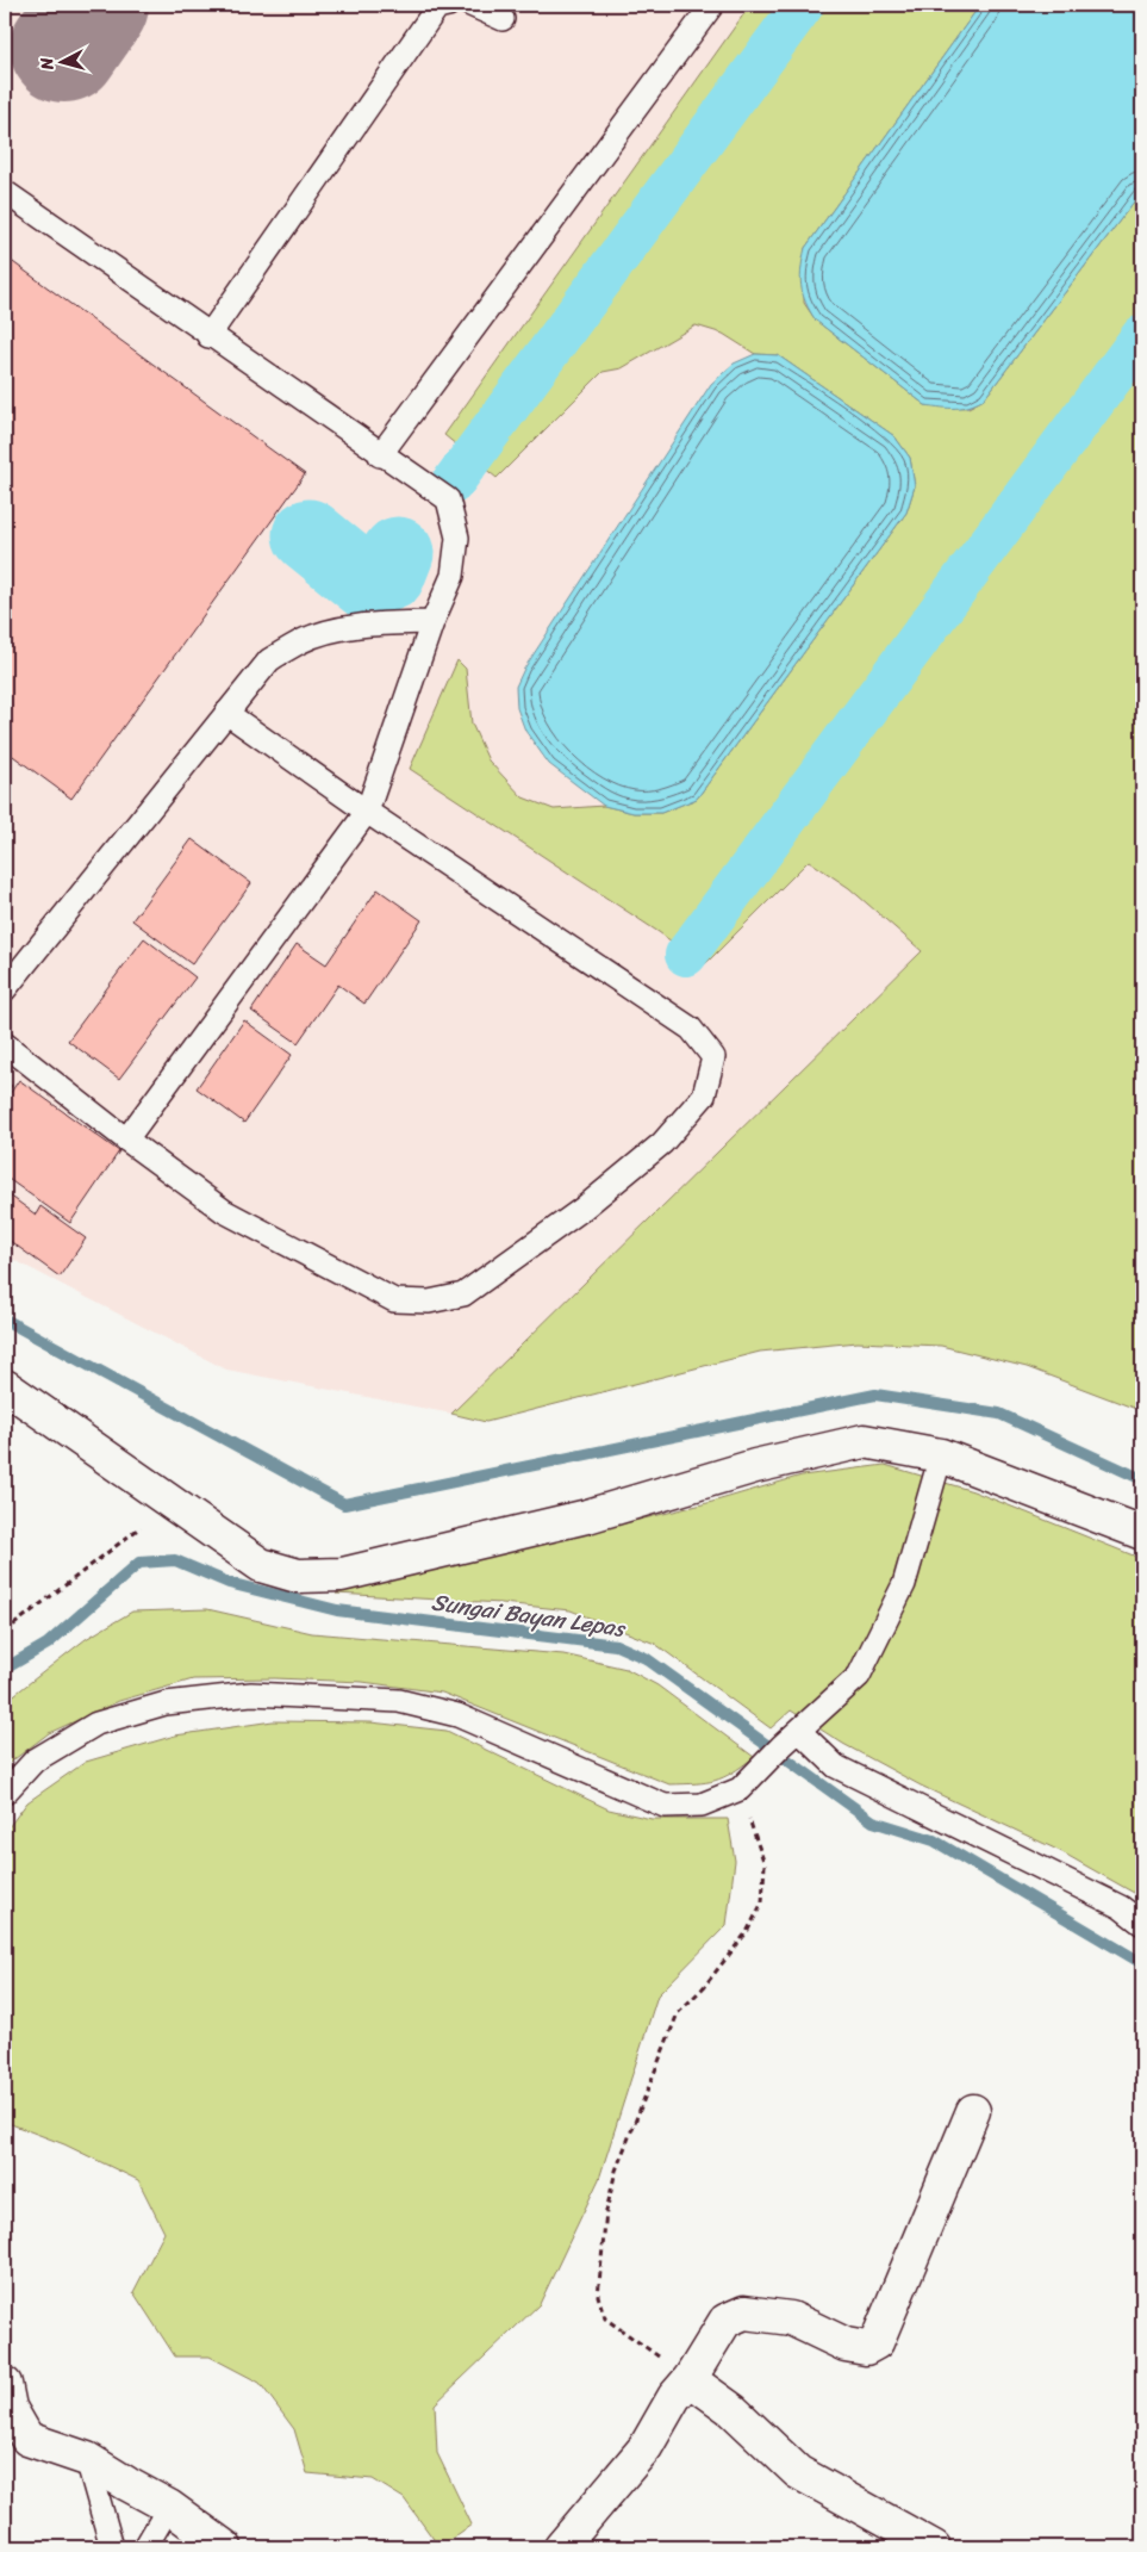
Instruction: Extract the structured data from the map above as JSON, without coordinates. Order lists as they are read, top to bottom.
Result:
{
  "water": ["Sungai Bayan Lepas"],
  "north": "left"
}
